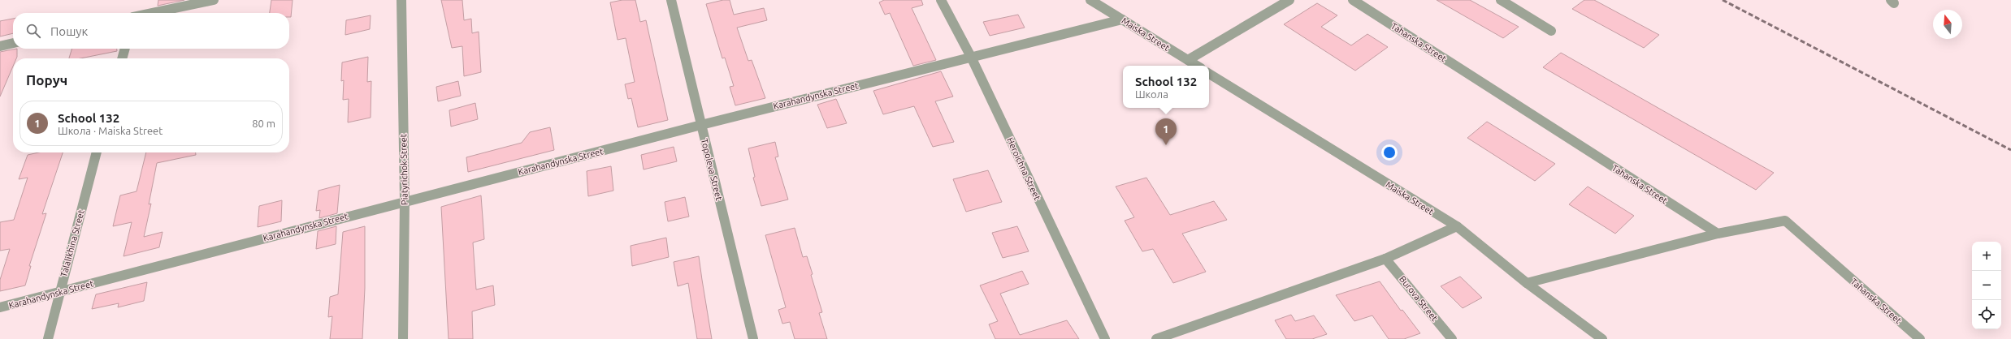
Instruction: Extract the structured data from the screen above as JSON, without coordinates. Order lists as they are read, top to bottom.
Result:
{
  "streets": {
    "street": [
      "Maiska Street",
      "Tahanska Street",
      "Karahandynska Street",
      "Heroichna Street",
      "Piatyrichok Street",
      "Topoleva Street",
      "Talalikhina Street",
      "Burova Street"
    ]
  },
  "crossings": [
    ["Maiska Street", "Karahandynska Street"],
    ["Karahandynska Street", "Heroichna Street"],
    ["Karahandynska Street", "Piatyrichok Street"],
    ["Karahandynska Street", "Topoleva Street"],
    ["Karahandynska Street", "Talalikhina Street"]
  ],
  "north": "top",
  "page": {
    "search": "Пошук",
    "heading": "Поруч",
    "popup": ["School 132", "Школа"],
    "list": [
      {
        "mark": "1",
        "name": "School 132",
        "note": "Школа · Maiska Street",
        "value": "80 m"
      }
    ],
    "pins": "1",
    "map_buttons": ["+", "−"]
  }
}
